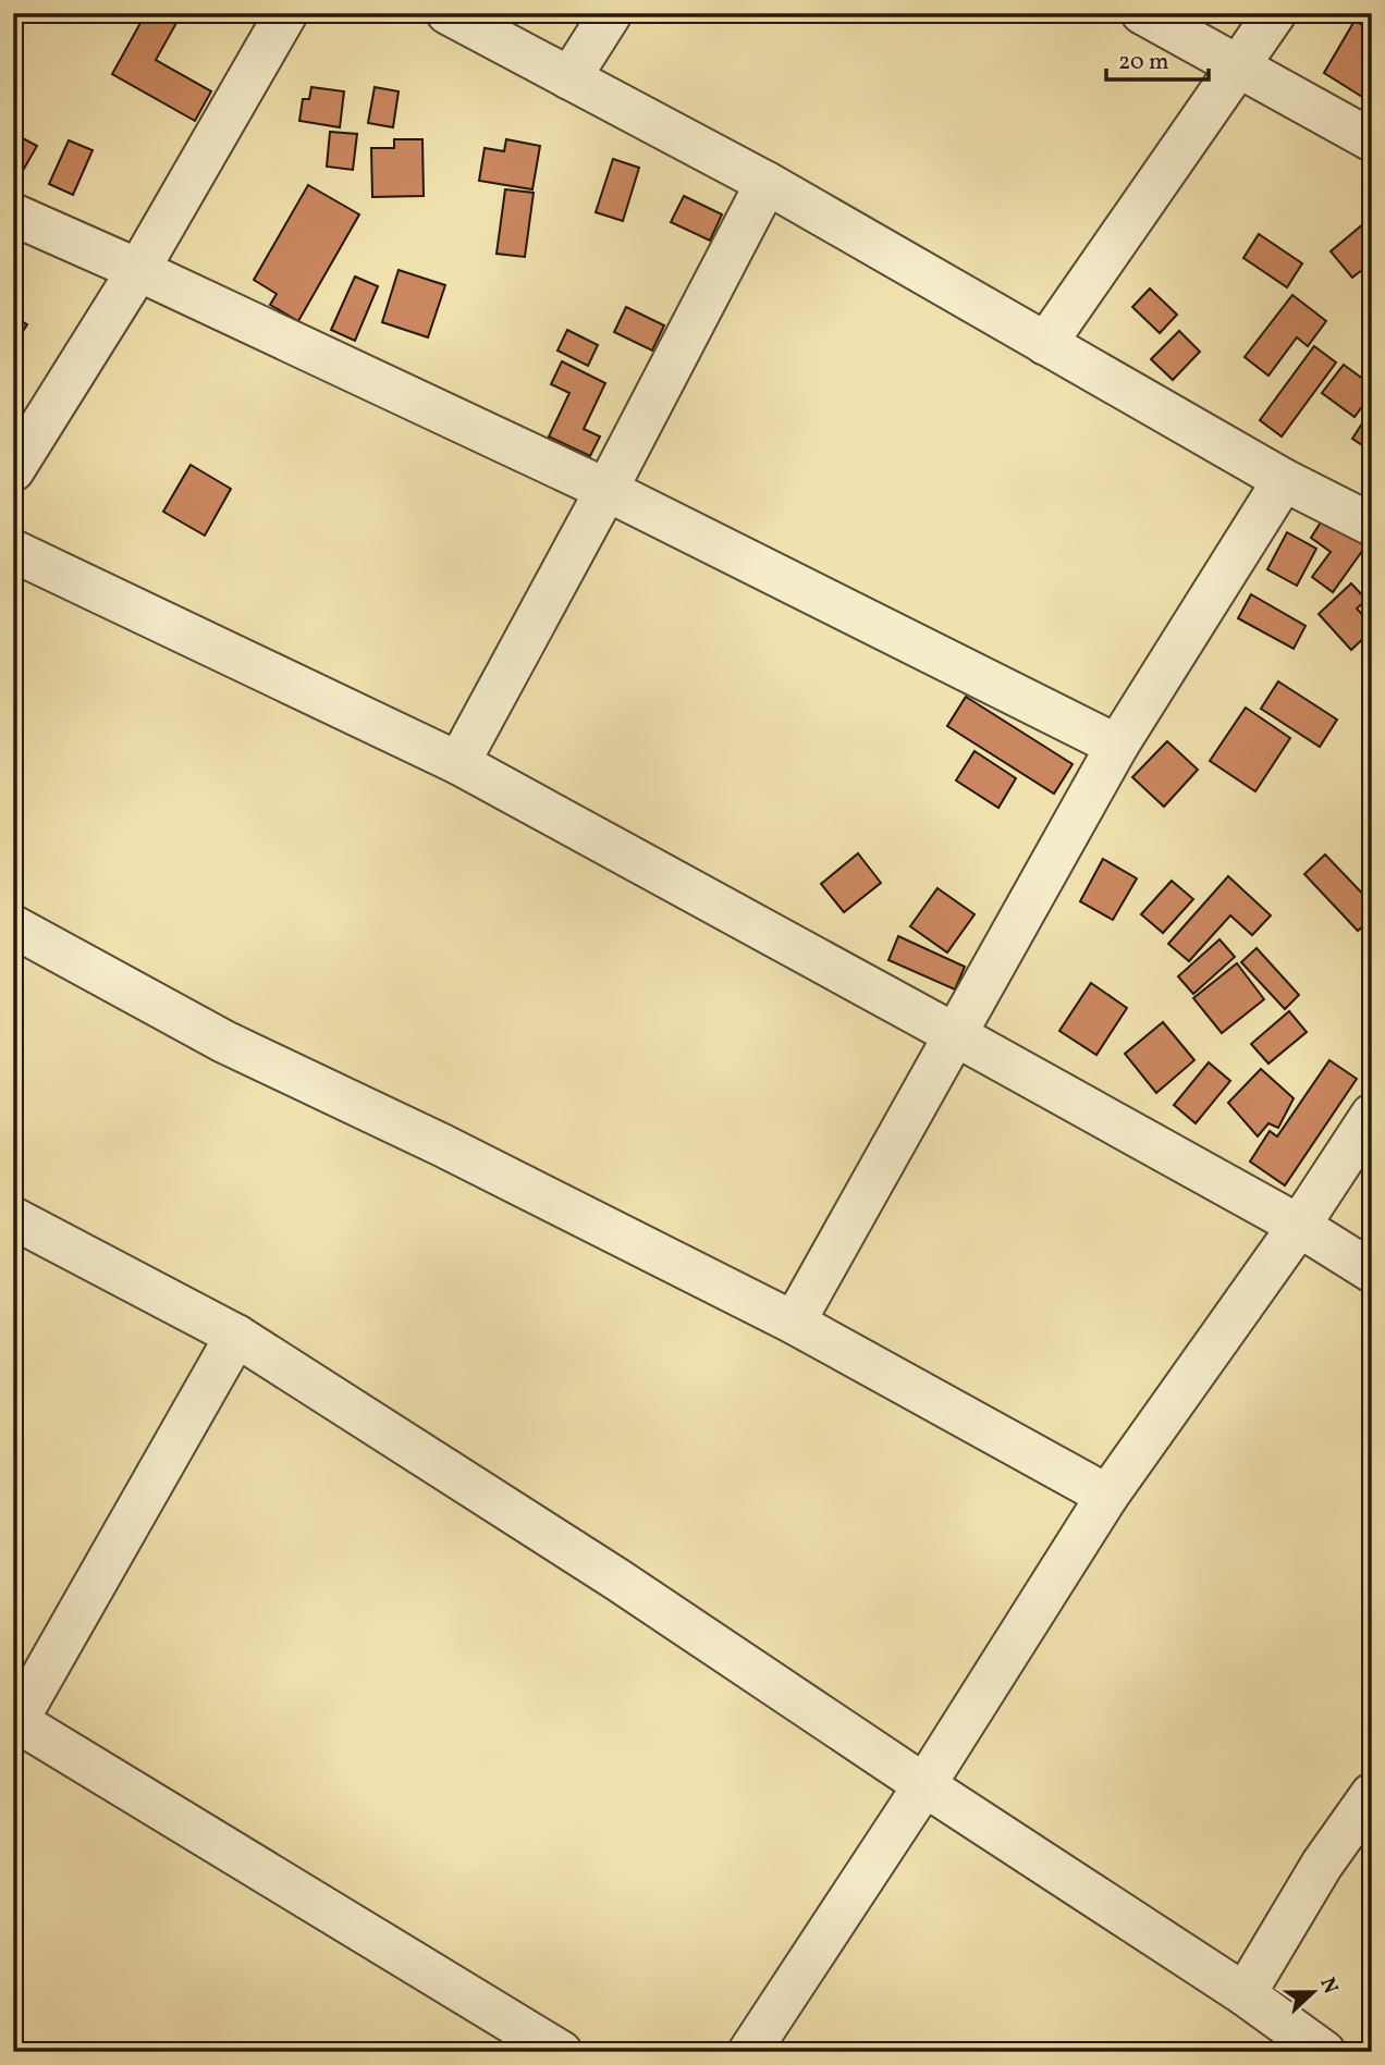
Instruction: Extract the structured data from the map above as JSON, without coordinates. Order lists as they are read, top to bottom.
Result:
{
  "scale_bar": "20 m",
  "north": "right"
}
